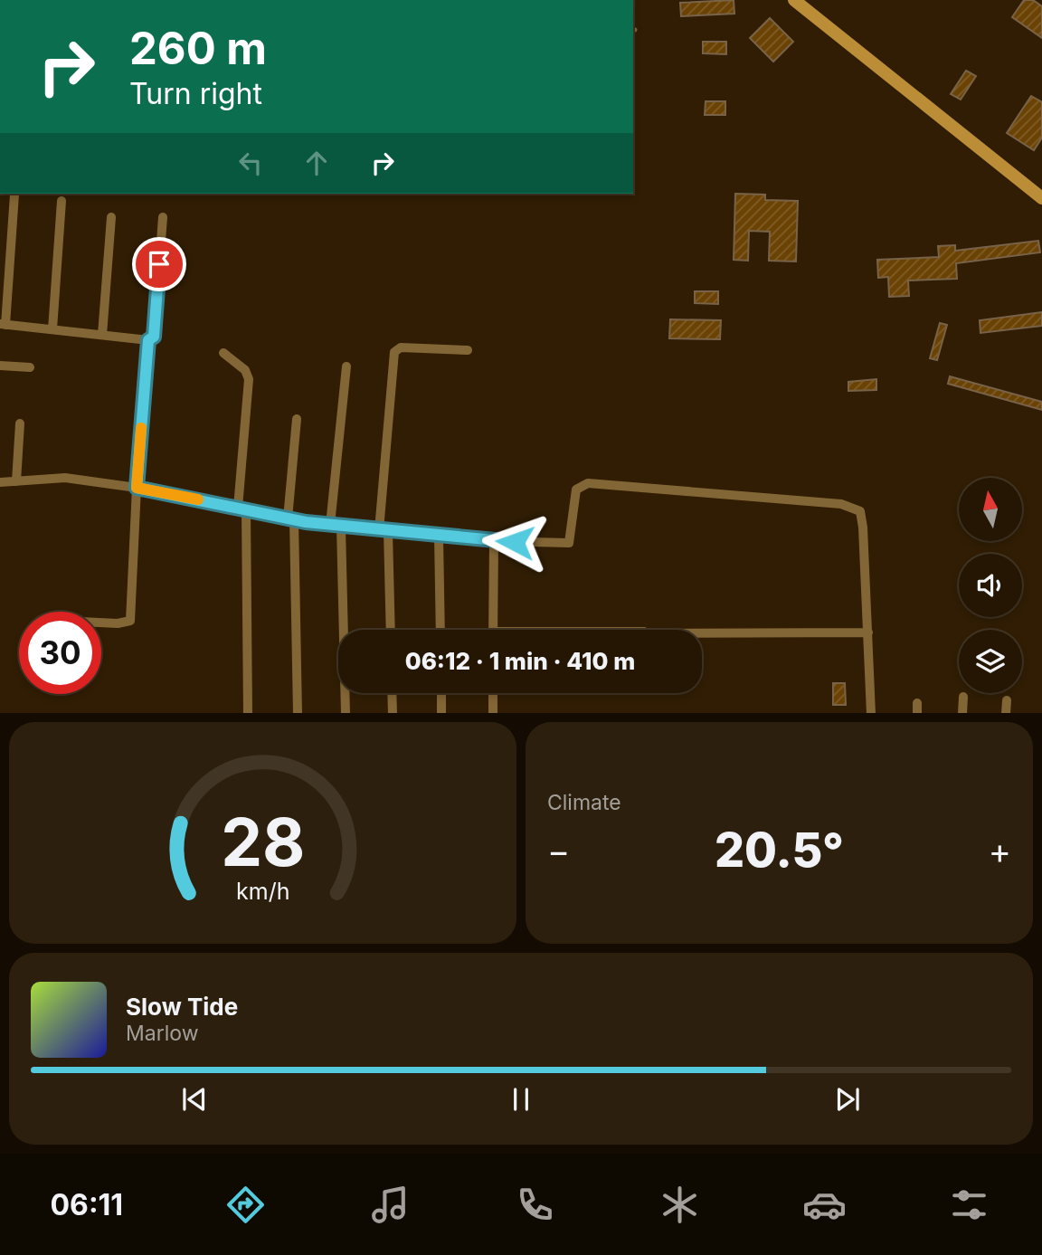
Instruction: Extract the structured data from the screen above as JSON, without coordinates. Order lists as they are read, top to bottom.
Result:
{
  "north": "top",
  "page": {
    "turn": ["260 m", "Turn right"],
    "limit": "30",
    "trip": "06:12 · 1 min · 410 m",
    "tile": "Climate",
    "heat": ["−", "20.5°", "+"],
    "song": ["Slow Tide", "Marlow"],
    "tabs": "06:11",
    "gauge": ["28", "km/h"]
  }
}
